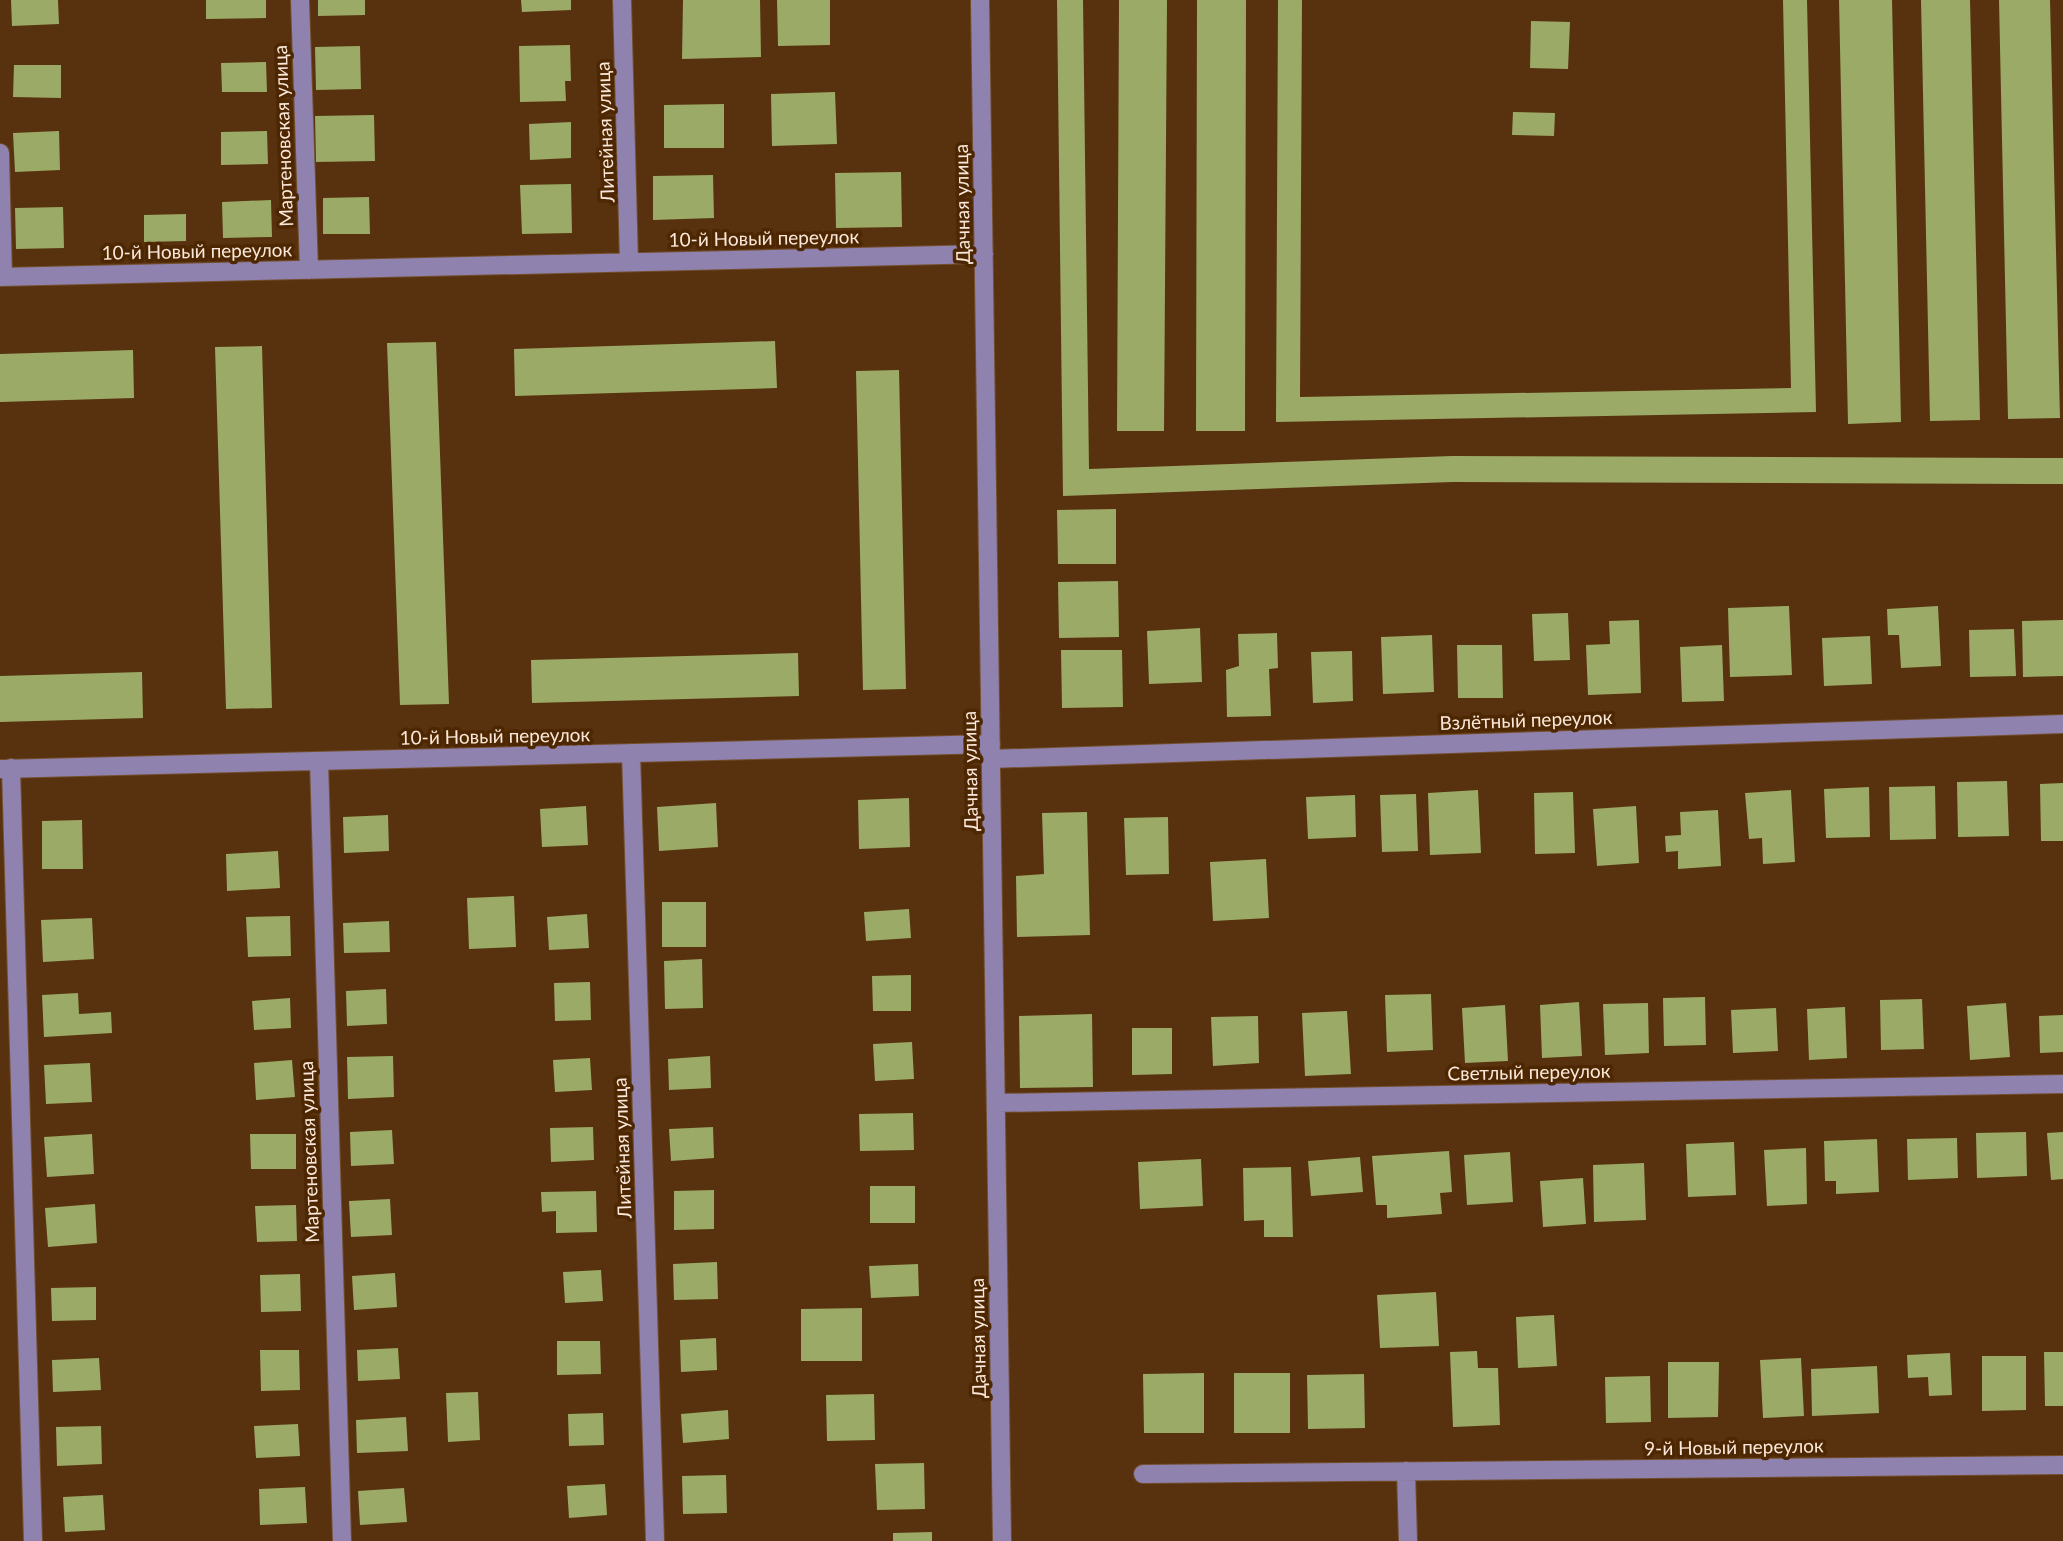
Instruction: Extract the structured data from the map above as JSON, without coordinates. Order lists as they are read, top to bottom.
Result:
{
  "streets": {
    "street": [
      "Литейная улица",
      "Мартеновская улица",
      "Дачная улица",
      "10-й Новый переулок",
      "Взлётный переулок",
      "Светлый переулок",
      "9-й Новый переулок"
    ]
  },
  "crossings": [
    ["Литейная улица", "10-й Новый переулок"],
    ["Мартеновская улица", "10-й Новый переулок"],
    ["Дачная улица", "10-й Новый переулок"],
    ["Дачная улица", "Взлётный переулок"],
    ["Дачная улица", "Светлый переулок"],
    ["10-й Новый переулок", "Взлётный переулок"]
  ]
}
